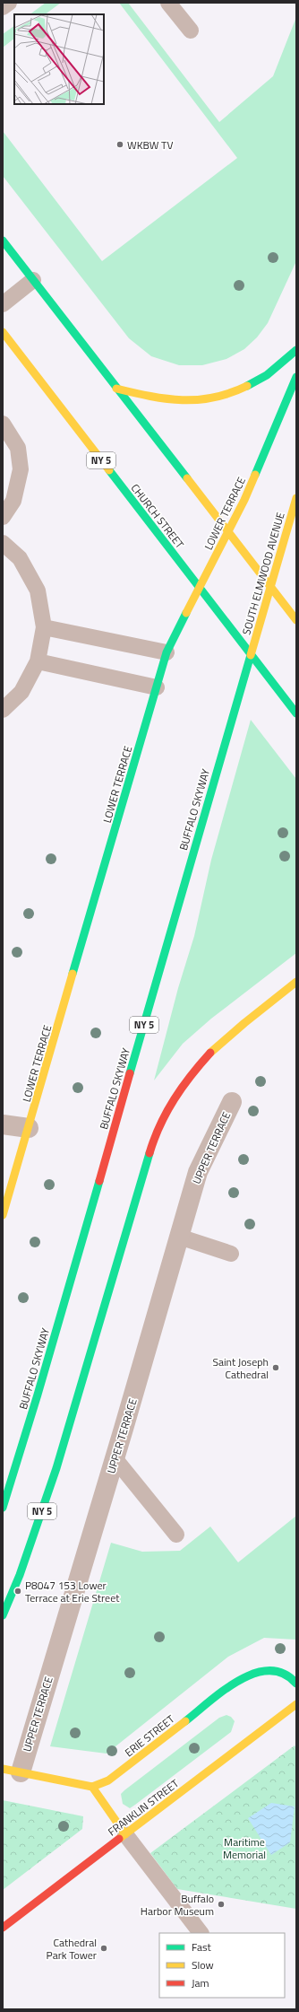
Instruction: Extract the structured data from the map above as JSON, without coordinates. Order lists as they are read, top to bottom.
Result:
{
  "streets": {
    "main road": [
      "NY 5",
      "LOWER TERRACE",
      "CHURCH STREET",
      "SOUTH ELMWOOD AVENUE",
      "BUFFALO SKYWAY",
      "ERIE STREET",
      "FRANKLIN STREET"
    ],
    "street": ["UPPER TERRACE"]
  },
  "crossings": [
    ["LOWER TERRACE", "CHURCH STREET"],
    ["CHURCH STREET", "SOUTH ELMWOOD AVENUE"],
    ["CHURCH STREET", "BUFFALO SKYWAY"],
    ["SOUTH ELMWOOD AVENUE", "BUFFALO SKYWAY"]
  ],
  "parks": ["Maritime Memorial"],
  "places": [
    "WKBW TV",
    "Saint Joseph Cathedral",
    "P8047 153 Lower Terrace at Erie Street",
    "Buffalo Harbor Museum",
    "Cathedral Park Tower"
  ],
  "legend": ["Fast", "Slow", "Jam"]
}
